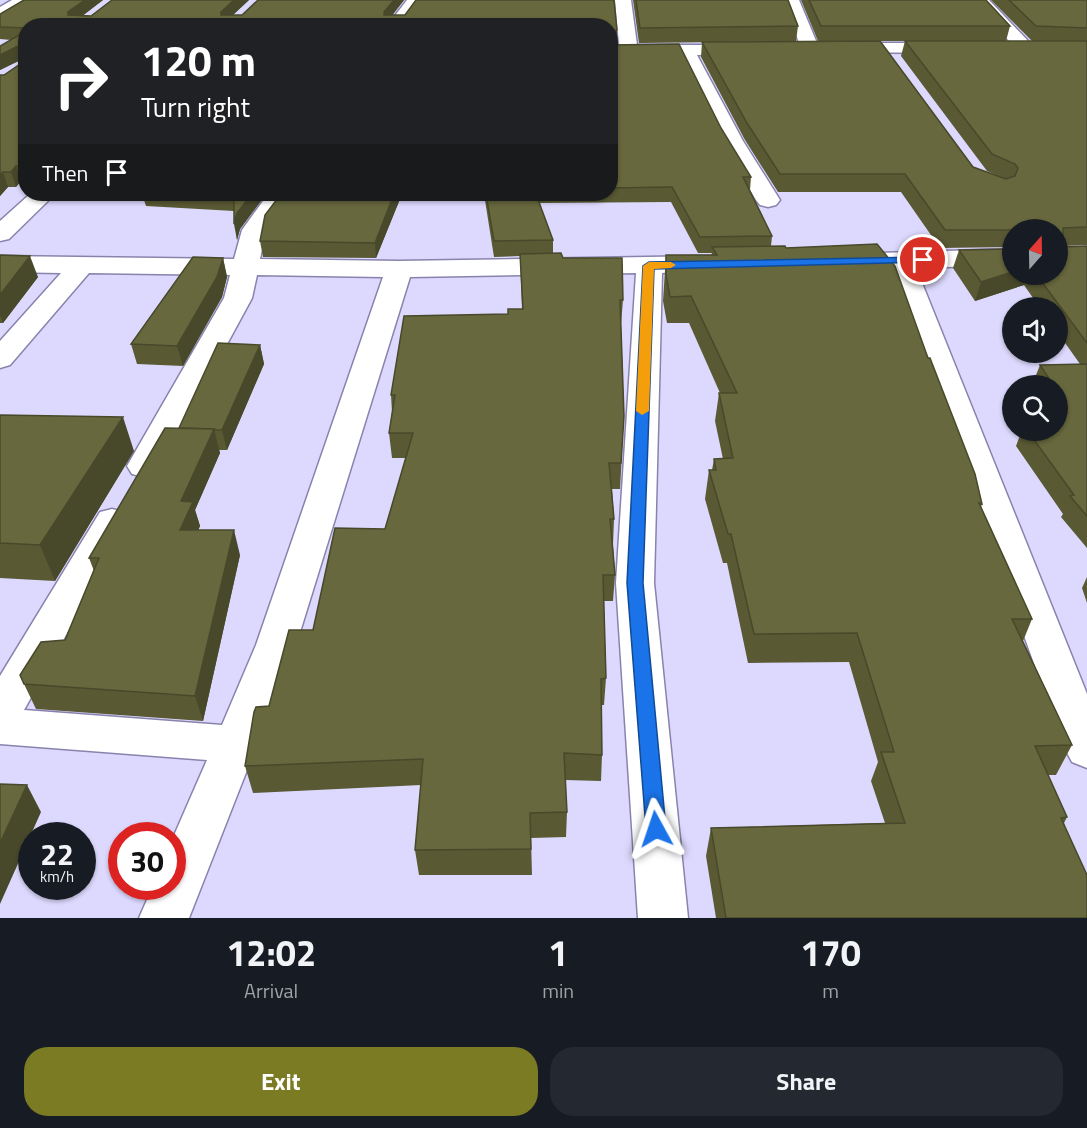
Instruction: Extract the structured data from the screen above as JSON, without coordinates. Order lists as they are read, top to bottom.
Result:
{
  "north": "top",
  "page": {
    "turn": ["120 m", "Turn right"],
    "then": "Then",
    "speed": "22 km/h",
    "limit": "30",
    "eta": [
      "12:02",
      "Arrival",
      "1",
      "min",
      "170",
      "m"
    ],
    "buttons": ["Exit", "Share"]
  }
}
